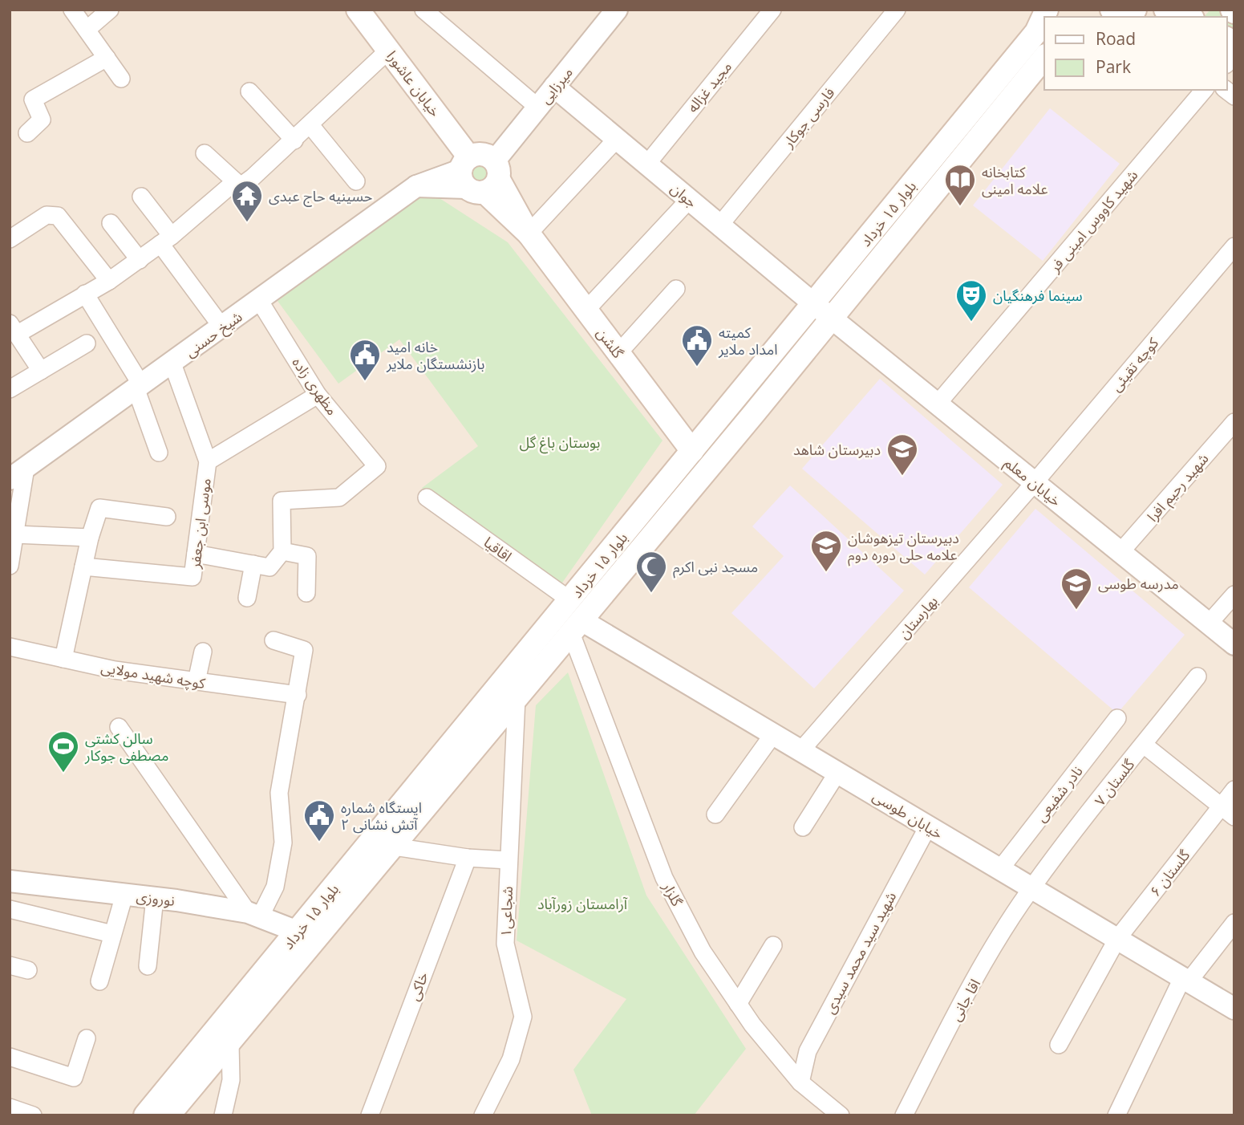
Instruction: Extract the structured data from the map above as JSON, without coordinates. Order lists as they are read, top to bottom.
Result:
{
  "streets": {
    "main road": ["خیابان عاشورا", "بلوار ۱۵ خرداد", "گلشن"],
    "street": [
      "میرزایی",
      "مجید غزاله",
      "فارسی جوکار",
      "جوان",
      "شهید کاووس امینی فر",
      "شیخ حسنی",
      "کوچه تقیئی",
      "مظهری زاده",
      "خیابان معلم",
      "شهید رحیم افرا",
      "موسی ابن جعفر",
      "اقاقیا",
      "بهارستان",
      "کوچه شهید مولایی",
      "گلستان ۷",
      "نادر شفیعی",
      "خیابان طوسی",
      "گلستان ۶",
      "گلزار",
      "نوروزی",
      "شجاعی۱",
      "شهید سید محمد سیدی",
      "خاکی",
      "اقا جانی"
    ]
  },
  "crossings": [
    ["خیابان عاشورا", "میرزایی"],
    ["خیابان عاشورا", "شیخ حسنی"],
    ["خیابان عاشورا", "گلشن"],
    ["میرزایی", "جوان"],
    ["میرزایی", "شیخ حسنی"],
    ["مجید غزاله", "جوان"],
    ["فارسی جوکار", "جوان"],
    ["جوان", "بلوار ۱۵ خرداد"],
    ["جوان", "خیابان معلم"],
    ["بلوار ۱۵ خرداد", "گلشن"],
    ["بلوار ۱۵ خرداد", "خیابان معلم"],
    ["بلوار ۱۵ خرداد", "اقاقیا"],
    ["بلوار ۱۵ خرداد", "خیابان طوسی"],
    ["بلوار ۱۵ خرداد", "گلزار"],
    ["بلوار ۱۵ خرداد", "نوروزی"],
    ["بلوار ۱۵ خرداد", "شجاعی۱"],
    ["شهید کاووس امینی فر", "خیابان معلم"],
    ["شیخ حسنی", "مظهری زاده"],
    ["کوچه تقیئی", "خیابان معلم"],
    ["کوچه تقیئی", "بهارستان"],
    ["خیابان معلم", "شهید رحیم افرا"],
    ["خیابان معلم", "بهارستان"],
    ["بهارستان", "خیابان طوسی"],
    ["گلستان ۷", "خیابان طوسی"],
    ["گلستان ۷", "اقا جانی"],
    ["نادر شفیعی", "خیابان طوسی"],
    ["خیابان طوسی", "گلستان ۶"],
    ["خیابان طوسی", "گلزار"],
    ["خیابان طوسی", "شهید سید محمد سیدی"],
    ["خیابان طوسی", "اقا جانی"],
    ["گلزار", "شهید سید محمد سیدی"]
  ],
  "parks": ["بوستان باغ گل", "آرامستان زورآباد"],
  "places": {
    "library": ["کتابخانه علامه امینی"],
    "temple": ["حسینیه حاج عبدی"],
    "theatre": ["سینما فرهنگیان"],
    "public building": ["کمیته امداد ملایر", "خانه امید بازنشستگان ملایر", "ایستگاه شماره ۲ آتش نشانی"],
    "school or university": ["دبیرستان شاهد", "دبیرستان تیزهوشان علامه حلی دوره دوم", "مدرسه طوسی"],
    "mosque": ["مسجد نبی اکرم"],
    "sports": ["سالن کشتی مصطفی جوکار"]
  },
  "legend": ["Road", "Park"]
}
